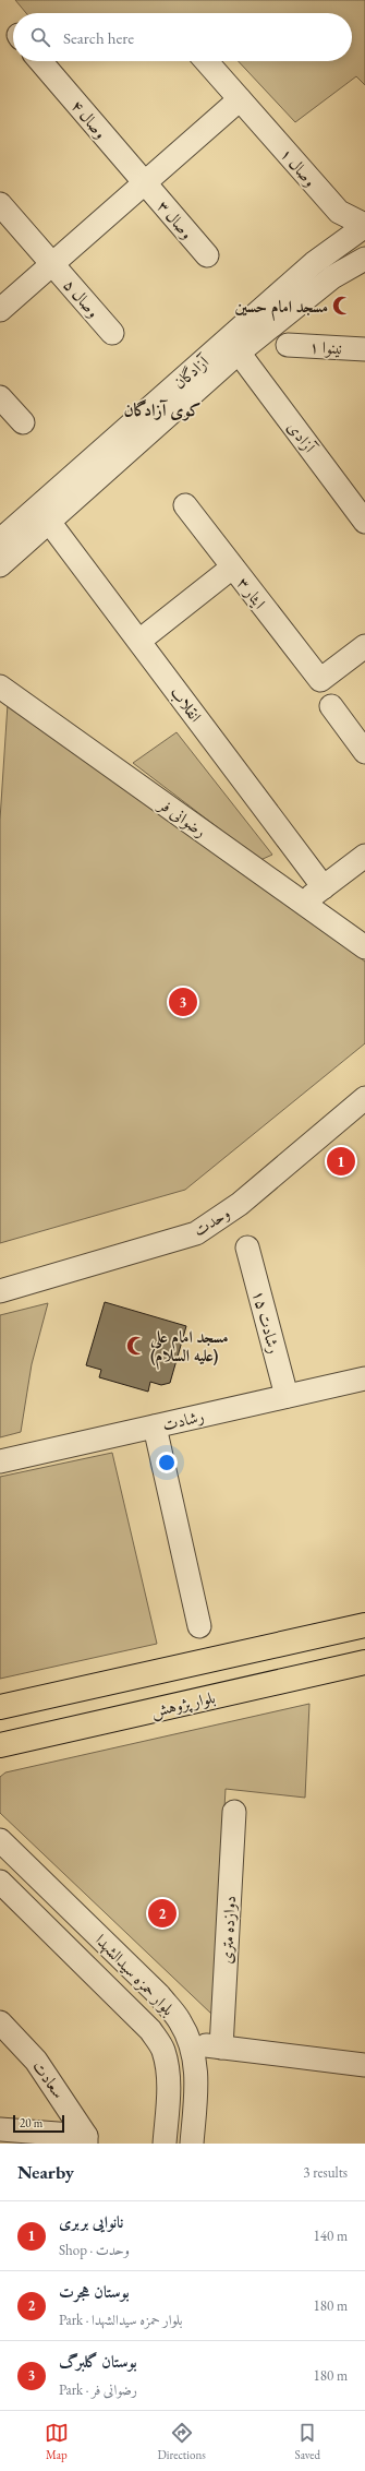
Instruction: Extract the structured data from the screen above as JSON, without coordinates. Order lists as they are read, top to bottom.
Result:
{
  "streets": {
    "main road": ["بلوار پژوهش"],
    "street": [
      "وصال ۴",
      "وصال ۱",
      "وصال ۳",
      "وصال ۵",
      "نینوا ۱",
      "آزادگان",
      "آزادی",
      "ایثار ۳",
      "انقلاب",
      "رضوانی فر",
      "وحدت",
      "رشادت ۱۵",
      "رشادت",
      "دوازده متری",
      "بلوار حمزه سیدالشهدا",
      "سعادت"
    ]
  },
  "crossings": [
    ["وصال ۴", "وصال ۳"],
    ["وصال ۱", "آزادگان"],
    ["آزادگان", "آزادی"],
    ["آزادگان", "انقلاب"],
    ["رشادت ۱۵", "رشادت"]
  ],
  "districts": ["کوی آزادگان"],
  "places": {
    "mosque": ["مسجد امام حسین", "مسجد امام علی (علیه السلام)"]
  },
  "scale_bar": "20 m",
  "page": {
    "search": "Search here",
    "pins": ["3", "1", "2"],
    "scale": "20 m",
    "heading": ["Nearby", "3 results"],
    "list": [
      {
        "mark": "1",
        "name": "نانوایی بربری",
        "note": "Shop · وحدت",
        "value": "140 m"
      },
      {
        "mark": "2",
        "name": "بوستان هجرت",
        "note": "Park · بلوار حمزه سیدالشهدا",
        "value": "180 m"
      },
      {
        "mark": "3",
        "name": "بوستان گلبرگ",
        "note": "Park · رضوانی فر",
        "value": "180 m"
      }
    ],
    "nav": ["Map", "Directions", "Saved"]
  }
}
